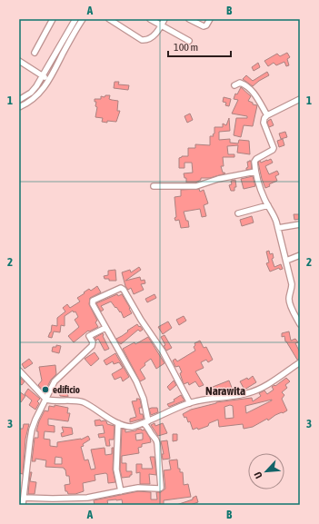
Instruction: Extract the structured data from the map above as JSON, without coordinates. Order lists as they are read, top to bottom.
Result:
{
  "districts": ["Narawita"],
  "places": ["edificio"],
  "scale_bar": "100 m",
  "north": "bottom left",
  "grid": {
    "columns": ["A", "B"],
    "rows": ["1", "2", "3"]
  }
}
